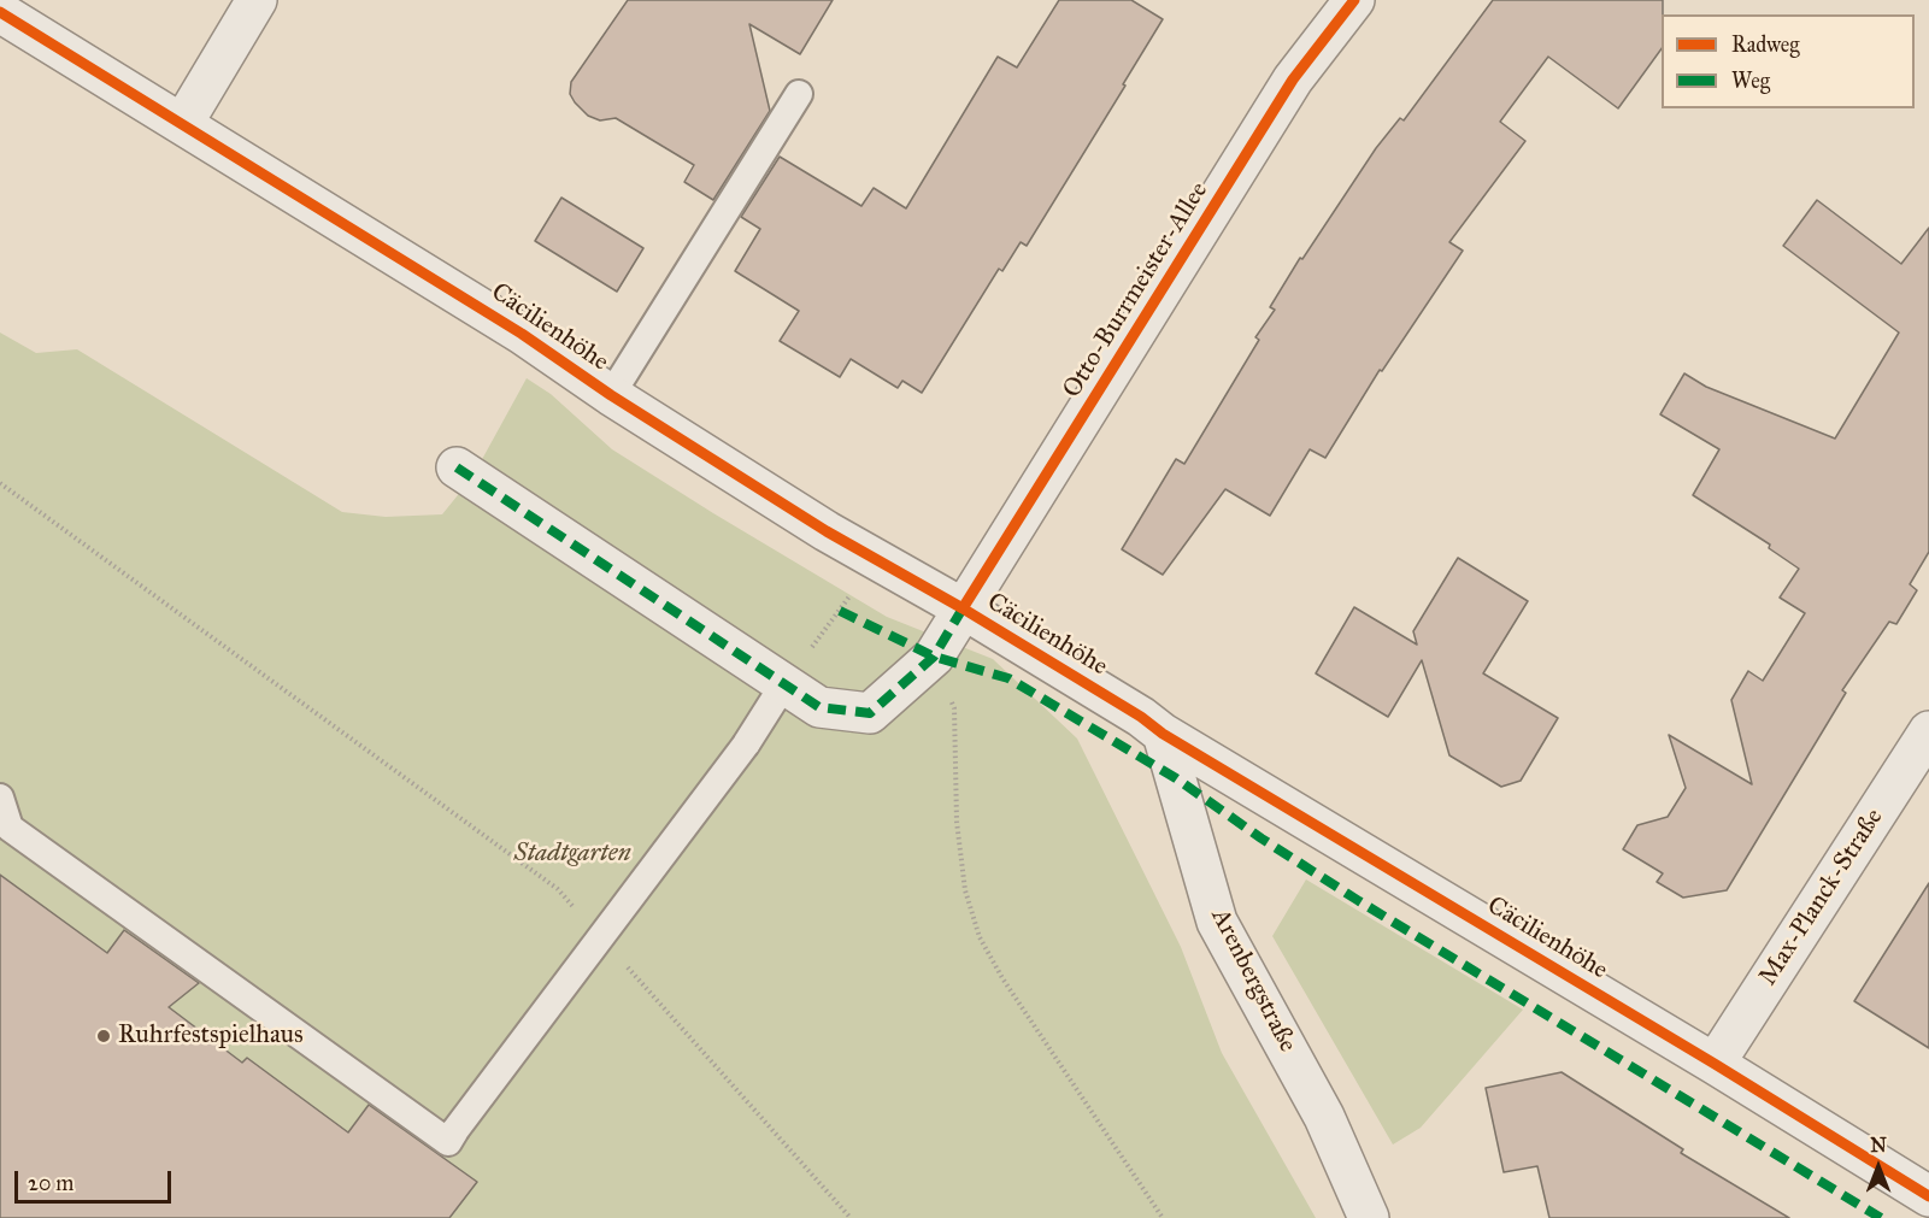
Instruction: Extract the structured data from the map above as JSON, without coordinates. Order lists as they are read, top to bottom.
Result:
{
  "streets": {
    "street": [
      "Otto-Burrmeister-Allee",
      "Cäcilienhöhe",
      "Max-Planck-Straße",
      "Arenbergstraße"
    ]
  },
  "crossings": [
    ["Otto-Burrmeister-Allee", "Cäcilienhöhe"],
    ["Cäcilienhöhe", "Max-Planck-Straße"],
    ["Cäcilienhöhe", "Arenbergstraße"]
  ],
  "parks": ["Stadtgarten"],
  "places": ["Ruhrfestspielhaus"],
  "legend": ["Radweg", "Weg"],
  "scale_bar": "20 m",
  "north": "top"
}
